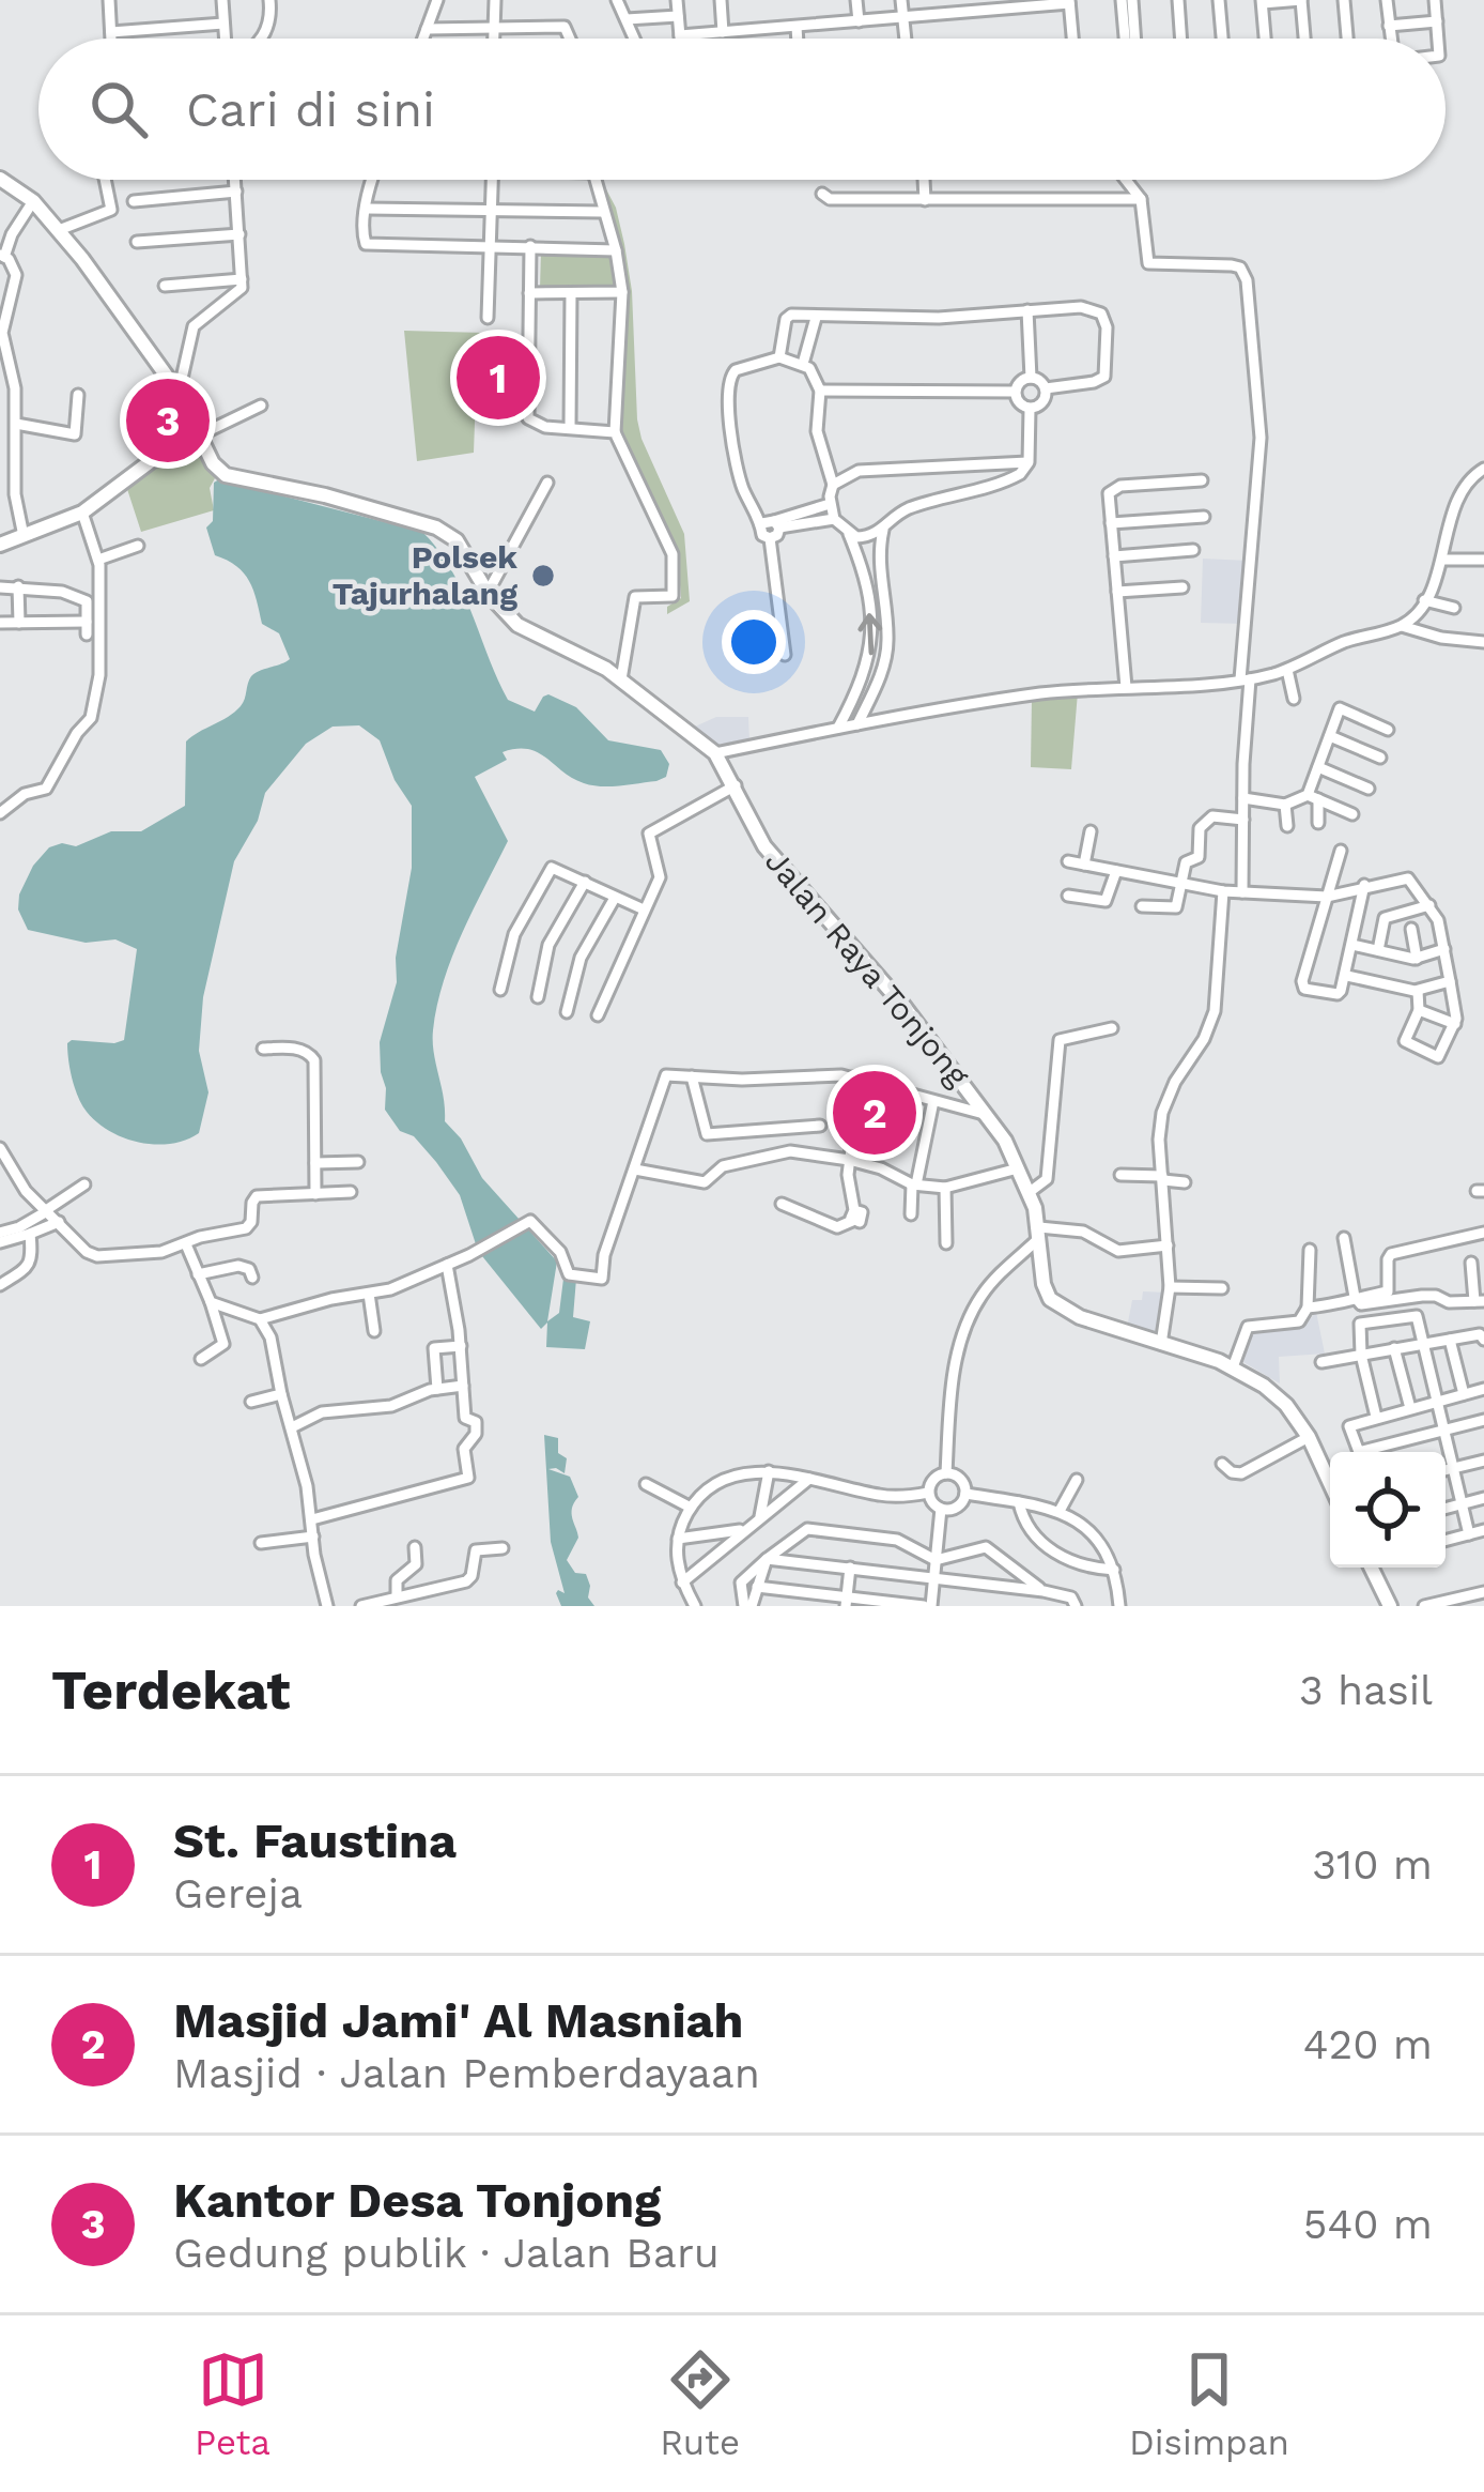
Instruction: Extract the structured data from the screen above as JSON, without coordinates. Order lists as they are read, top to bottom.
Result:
{
  "streets": {
    "main road": ["Jalan Raya Tonjong"]
  },
  "places": ["Polsek Tajurhalang"],
  "page": {
    "search": "Cari di sini",
    "pins": ["1", "3", "2"],
    "heading": ["Terdekat", "3 hasil"],
    "list": [
      {
        "mark": "1",
        "name": "St. Faustina",
        "note": "Gereja",
        "value": "310 m"
      },
      {
        "mark": "2",
        "name": "Masjid Jami' Al Masniah",
        "note": "Masjid · Jalan Pemberdayaan",
        "value": "420 m"
      },
      {
        "mark": "3",
        "name": "Kantor Desa Tonjong",
        "note": "Gedung publik · Jalan Baru",
        "value": "540 m"
      }
    ],
    "nav": ["Peta", "Rute", "Disimpan"]
  }
}
